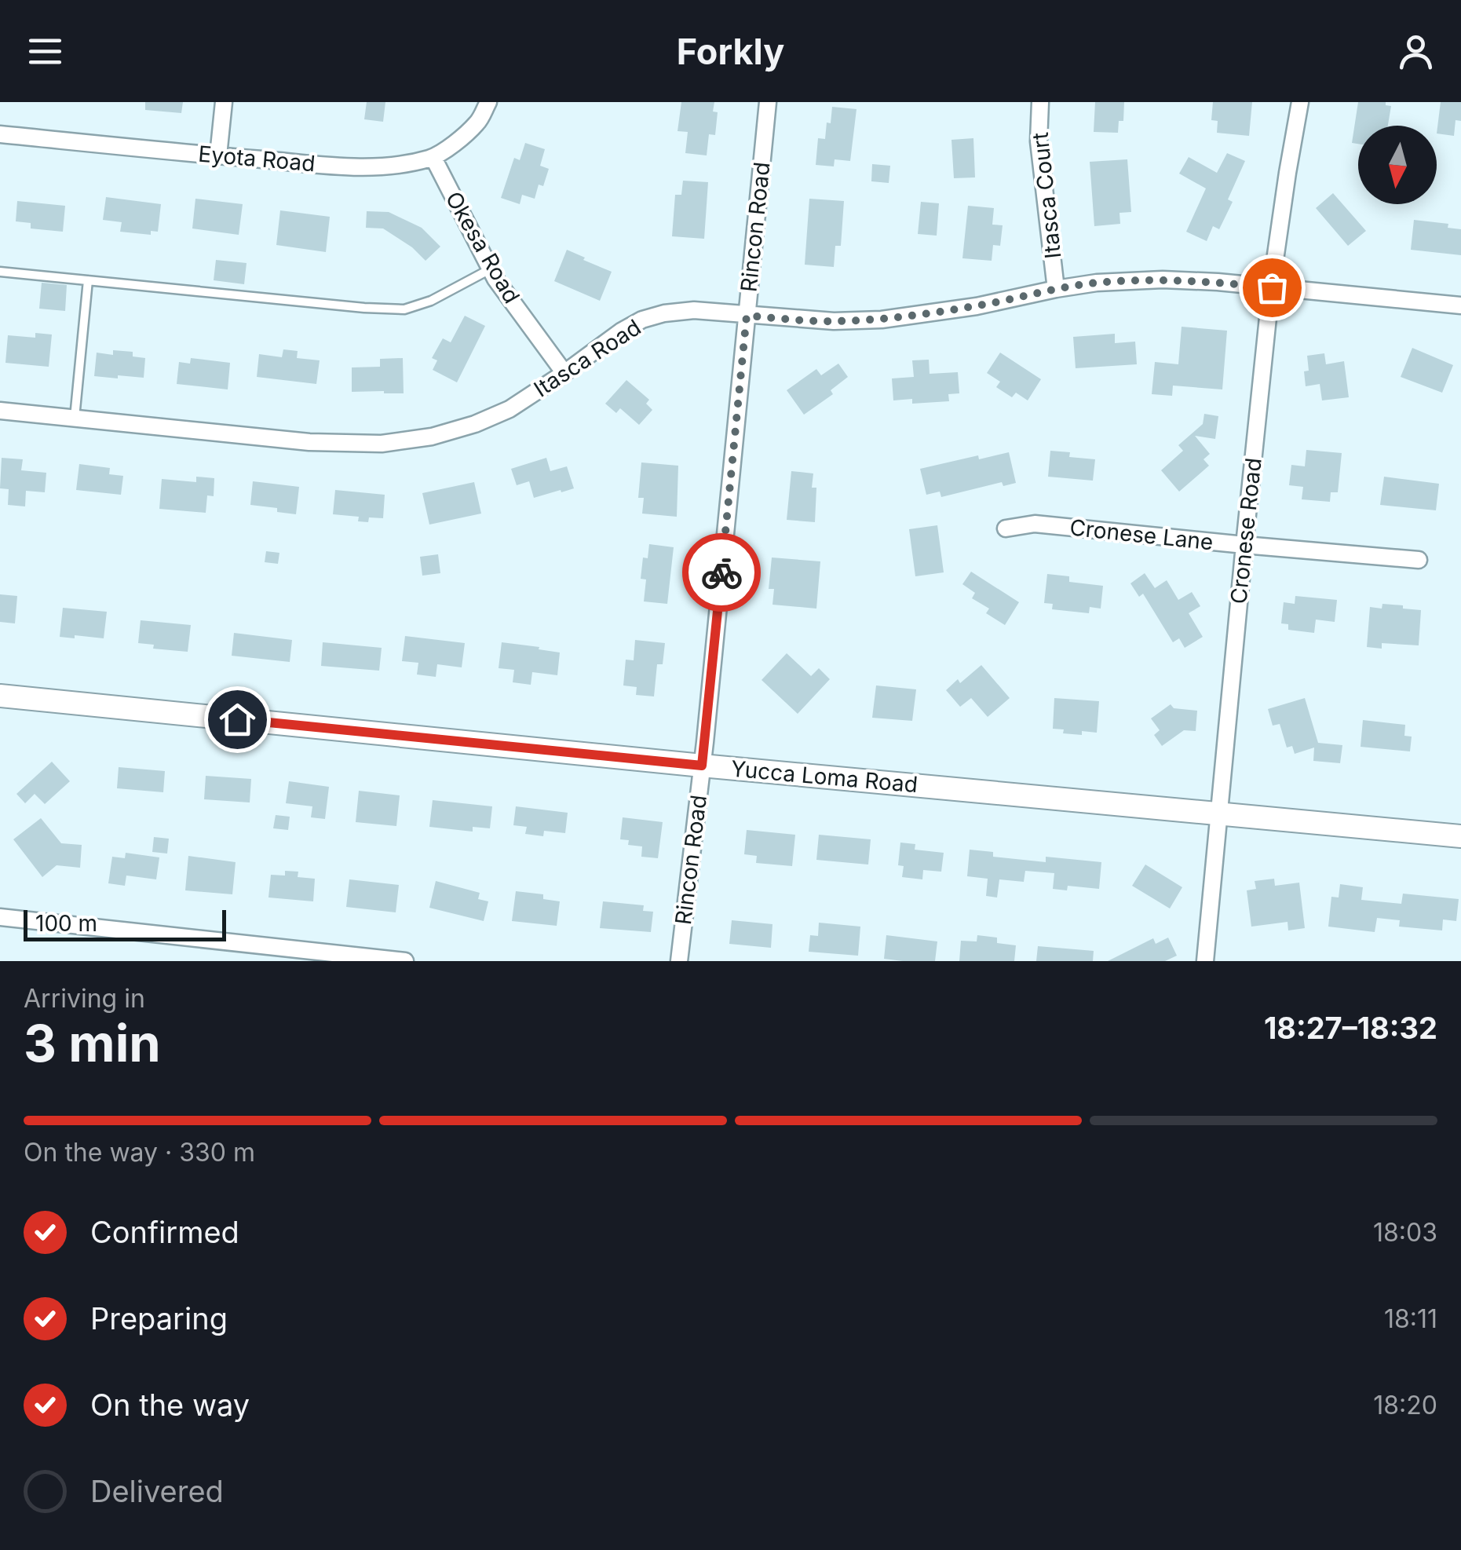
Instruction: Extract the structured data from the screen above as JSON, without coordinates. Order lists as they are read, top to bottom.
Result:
{
  "streets": {
    "main road": ["Yucca Loma Road"],
    "street": [
      "Eyota Road",
      "Itasca Court",
      "Rincon Road",
      "Okesa Road",
      "Itasca Road",
      "Cronese Road",
      "Cronese Lane"
    ]
  },
  "crossings": [
    ["Eyota Road", "Okesa Road"],
    ["Itasca Court", "Itasca Road"],
    ["Rincon Road", "Itasca Road"],
    ["Rincon Road", "Yucca Loma Road"],
    ["Okesa Road", "Itasca Road"],
    ["Itasca Road", "Cronese Road"],
    ["Cronese Road", "Cronese Lane"],
    ["Cronese Road", "Yucca Loma Road"]
  ],
  "scale_bar": "100 m",
  "north": "bottom",
  "page": {
    "header": "Forkly",
    "scale": "100 m",
    "heading": ["3 min", "Arriving in", "18:27–18:32"],
    "bar": "On the way · 330 m",
    "list": [
      ["Confirmed", "18:03"],
      ["Preparing", "18:11"],
      ["On the way", "18:20"],
      "Delivered"
    ]
  }
}
